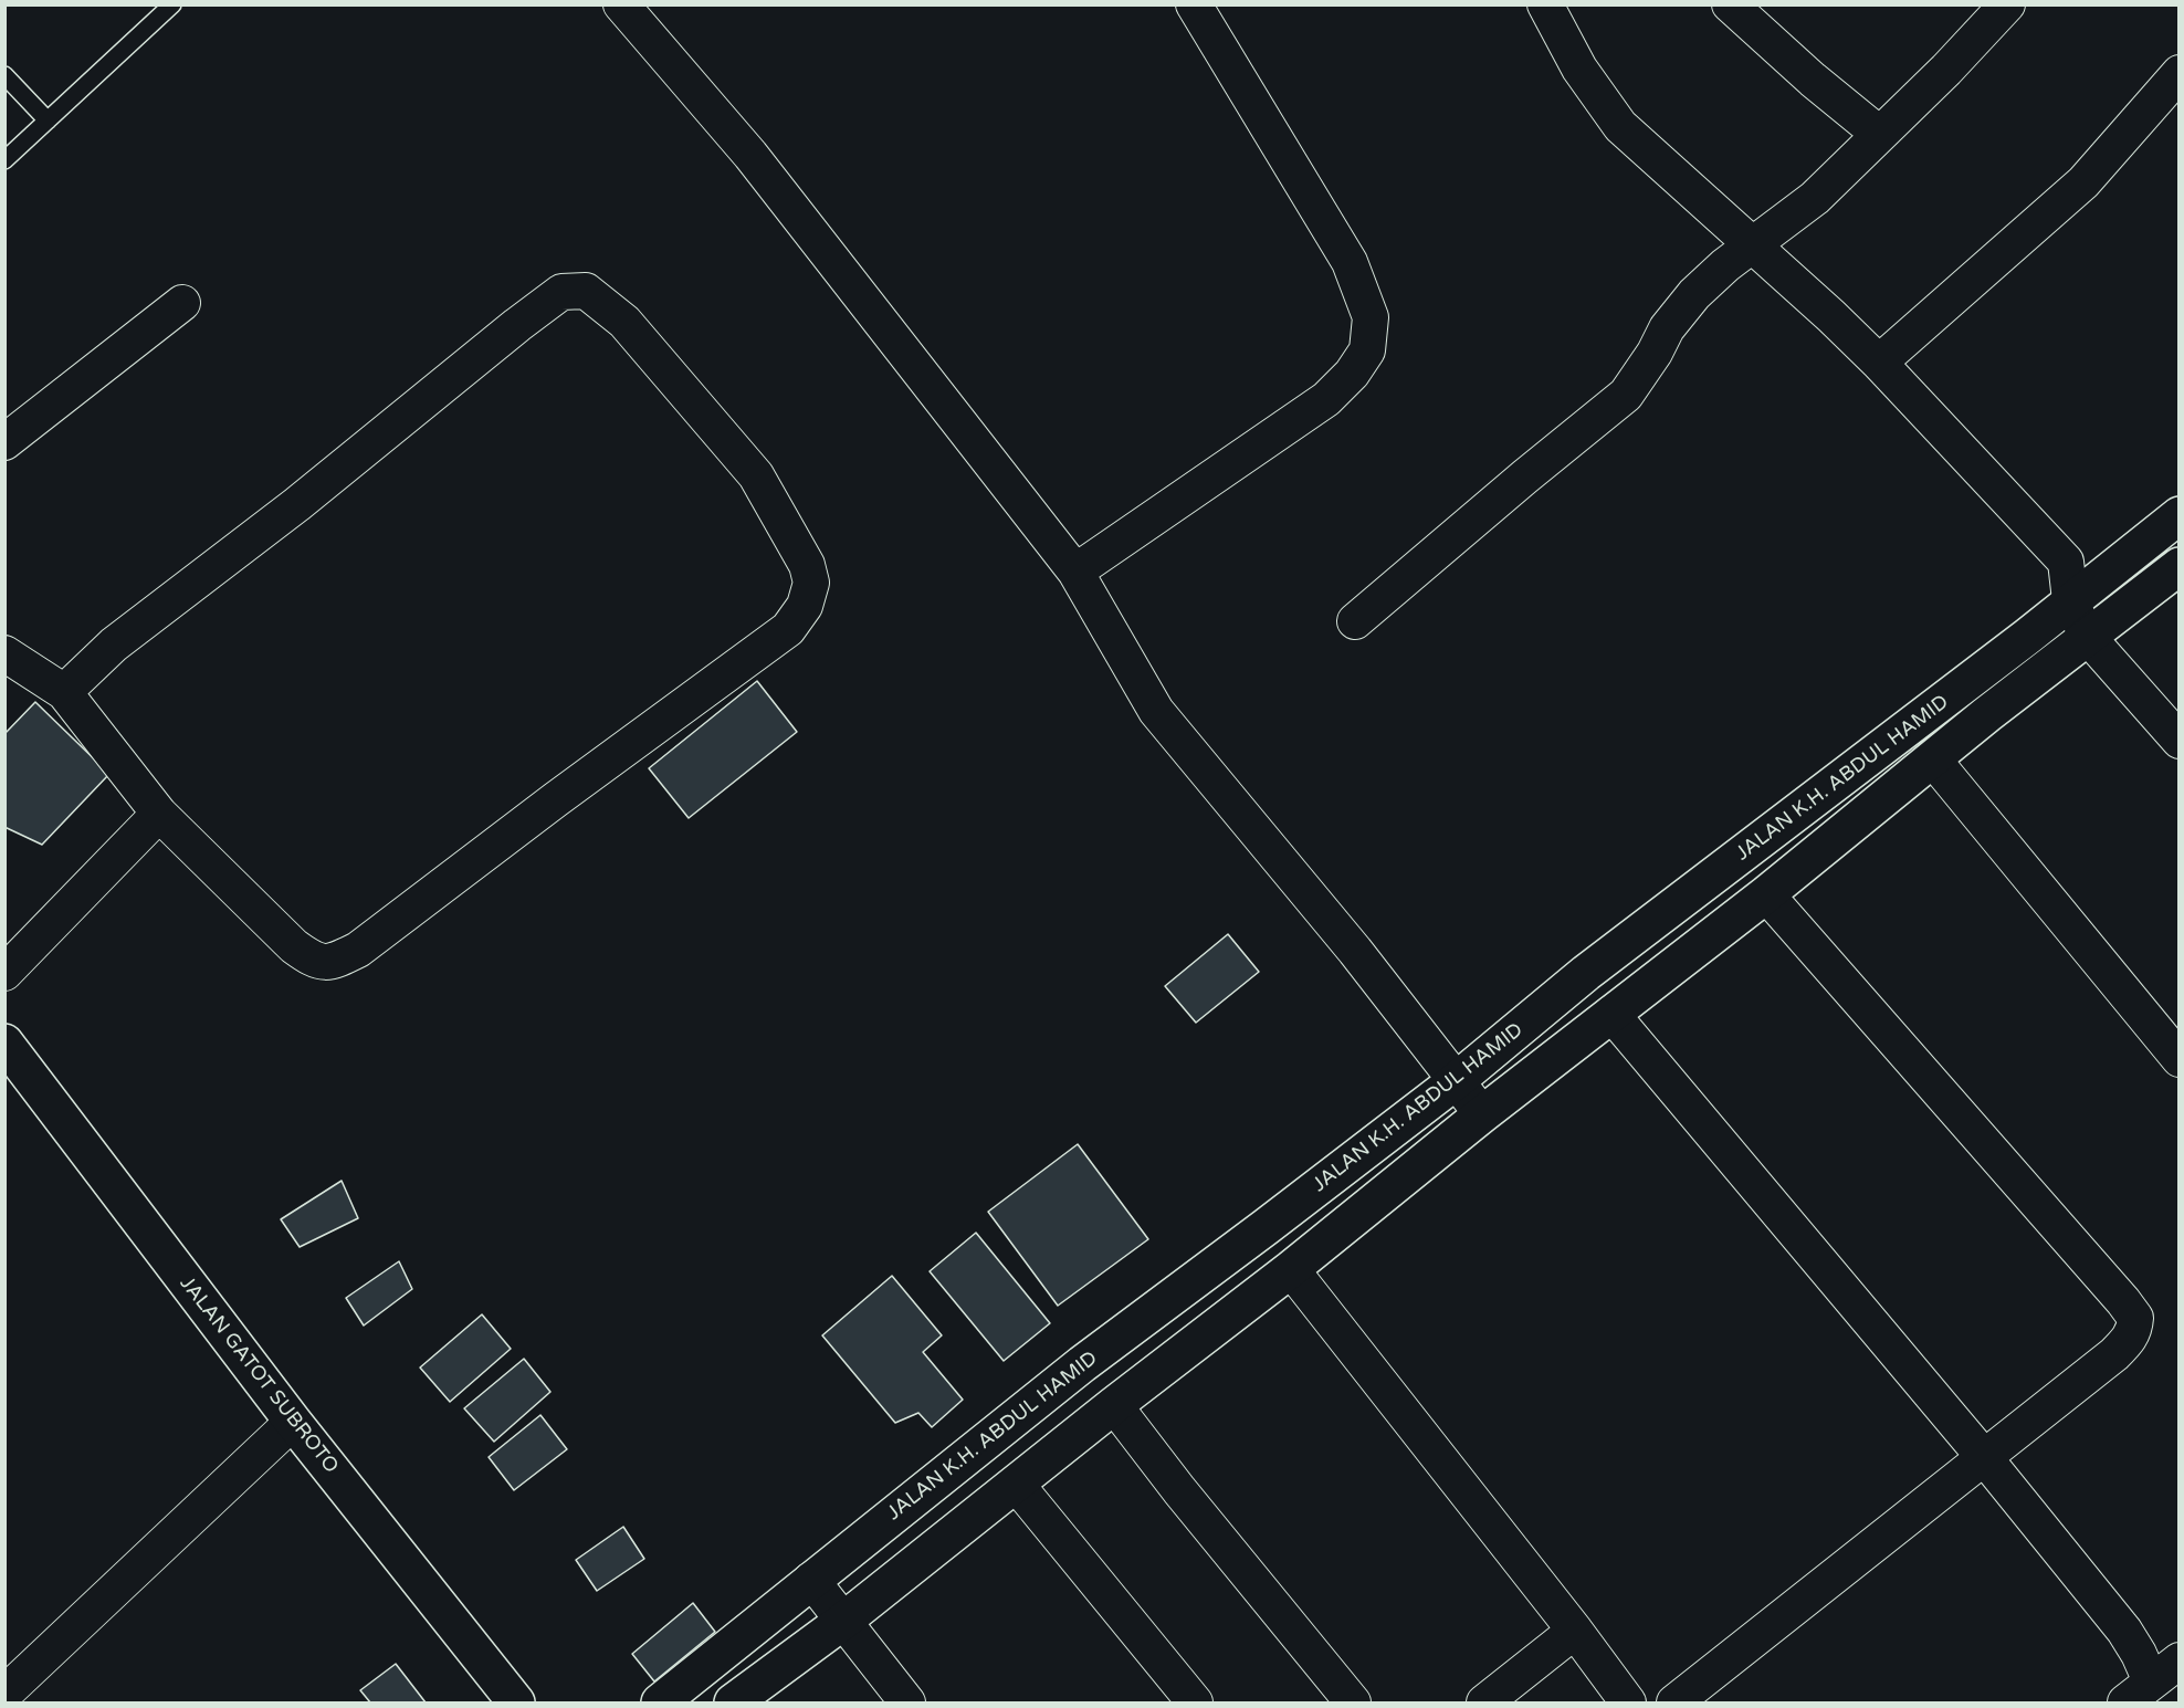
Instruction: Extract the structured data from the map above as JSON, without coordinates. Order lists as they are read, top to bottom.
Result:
{
  "streets": {
    "highway": ["JALAN K.H. ABDUL HAMID", "JALAN GATOT SUBROTO"]
  }
}
